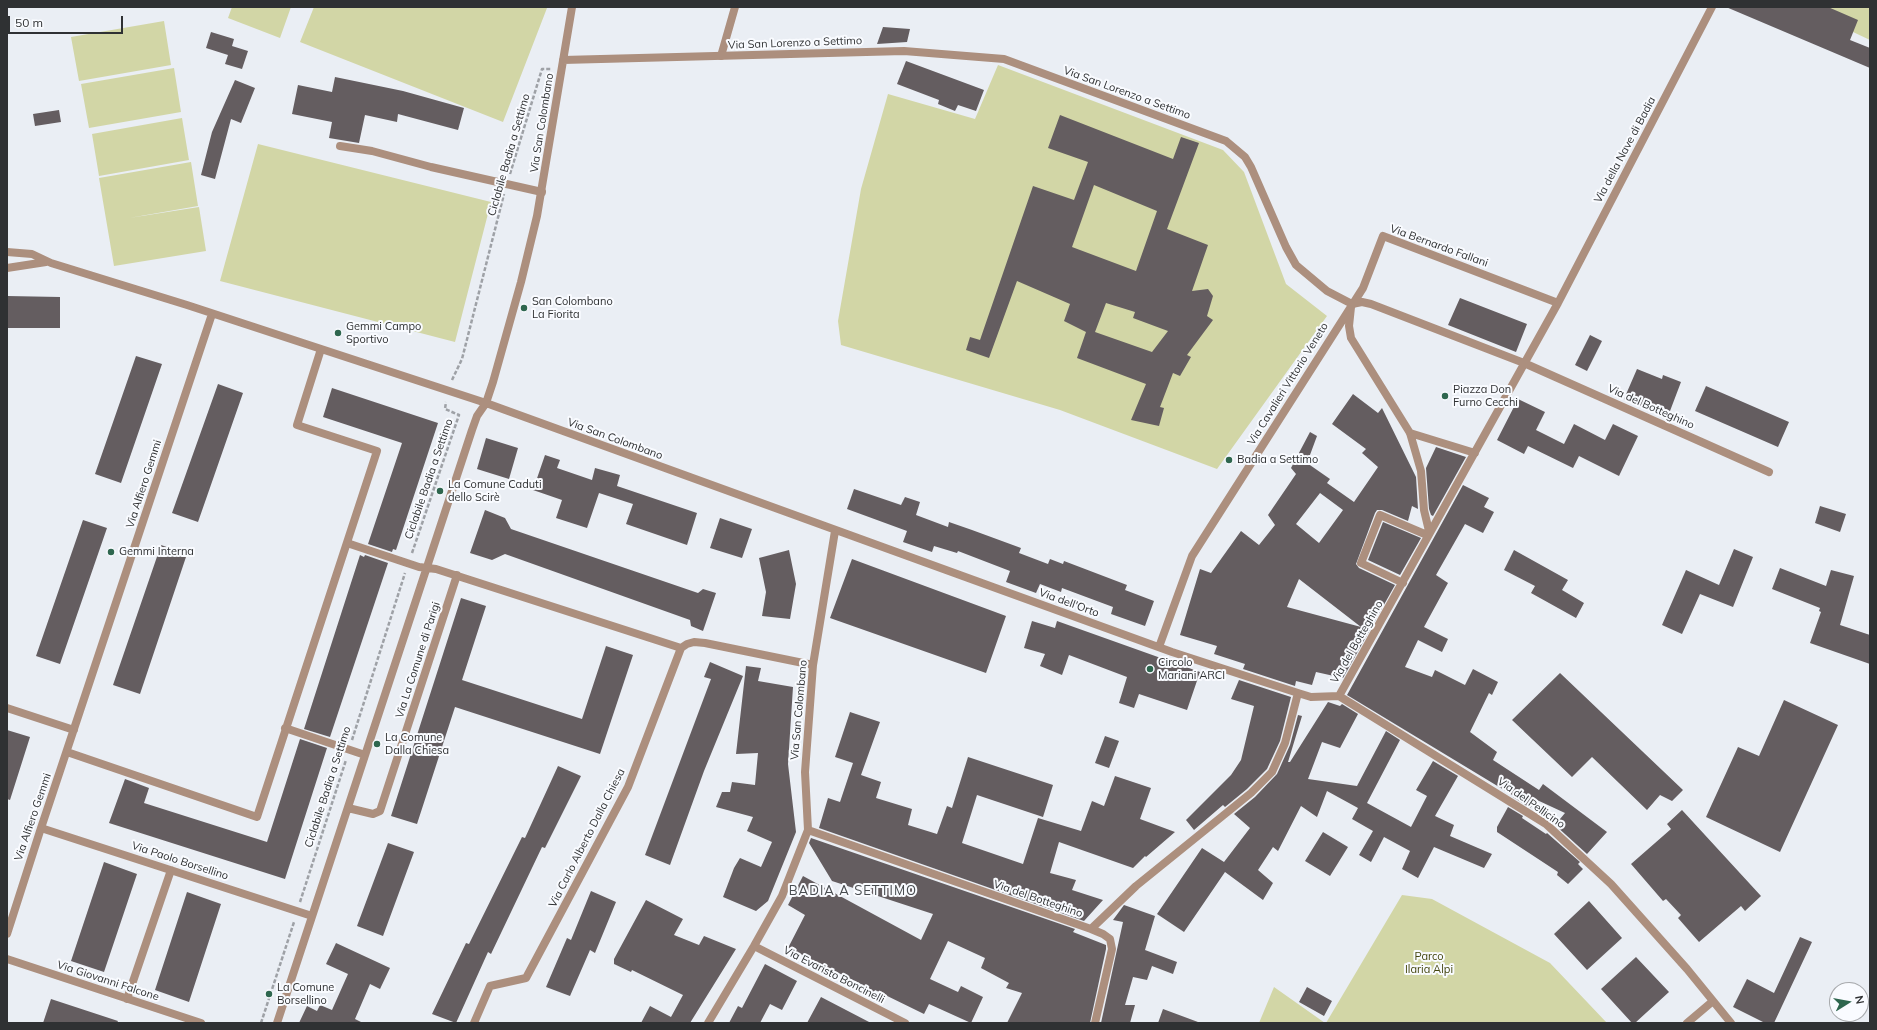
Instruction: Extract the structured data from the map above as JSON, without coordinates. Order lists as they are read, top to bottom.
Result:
{
  "streets": {
    "street": [
      "Via San Lorenzo a Settimo",
      "Via San Colombano",
      "Via della Nave di Badia",
      "Via Bernardo Fallani",
      "Via Cavalieri Vittorio Veneto",
      "Via del Botteghino",
      "Via Alfiero Gemmi",
      "Via dell'Orto",
      "Via La Comune di Parigi",
      "Via del Pellicino",
      "Via Carlo Alberto Dalla Chiesa",
      "Via Paolo Borsellino",
      "Via Evaristo Boncinelli",
      "Via Giovanni Falcone"
    ],
    "path": ["Ciclabile Badia a Settimo"]
  },
  "crossings": [
    ["Via San Lorenzo a Settimo", "Via San Colombano"],
    ["Via San Lorenzo a Settimo", "Ciclabile Badia a Settimo"],
    ["Via San Lorenzo a Settimo", "Via Bernardo Fallani"],
    ["Via San Lorenzo a Settimo", "Via Cavalieri Vittorio Veneto"],
    ["Via San Colombano", "Ciclabile Badia a Settimo"],
    ["Via San Colombano", "Via del Botteghino"],
    ["Via San Colombano", "Via dell'Orto"],
    ["Via San Colombano", "Via La Comune di Parigi"],
    ["Via della Nave di Badia", "Via Bernardo Fallani"],
    ["Via della Nave di Badia", "Via del Botteghino"],
    ["Ciclabile Badia a Settimo", "Via Paolo Borsellino"],
    ["Via Bernardo Fallani", "Via Cavalieri Vittorio Veneto"],
    ["Via Bernardo Fallani", "Via del Botteghino"],
    ["Via Cavalieri Vittorio Veneto", "Via dell'Orto"],
    ["Via del Botteghino", "Via dell'Orto"],
    ["Via del Botteghino", "Via del Pellicino"],
    ["Via Alfiero Gemmi", "Via Paolo Borsellino"],
    ["Via La Comune di Parigi", "Via Paolo Borsellino"]
  ],
  "districts": ["BADIA A SETTIMO"],
  "parks": ["Parco Ilaria Alpi"],
  "places": [
    "San Colombano La Fiorita",
    "Gemmi Campo Sportivo",
    "Piazza Don Furno Cecchi",
    "Badia a Settimo",
    "La Comune Caduti dello Scirè",
    "Gemmi Interna",
    "Circolo Mariani ARCI",
    "La Comune Dalla Chiesa",
    "La Comune Borsellino"
  ],
  "scale_bar": "50 m",
  "north": "right"
}
